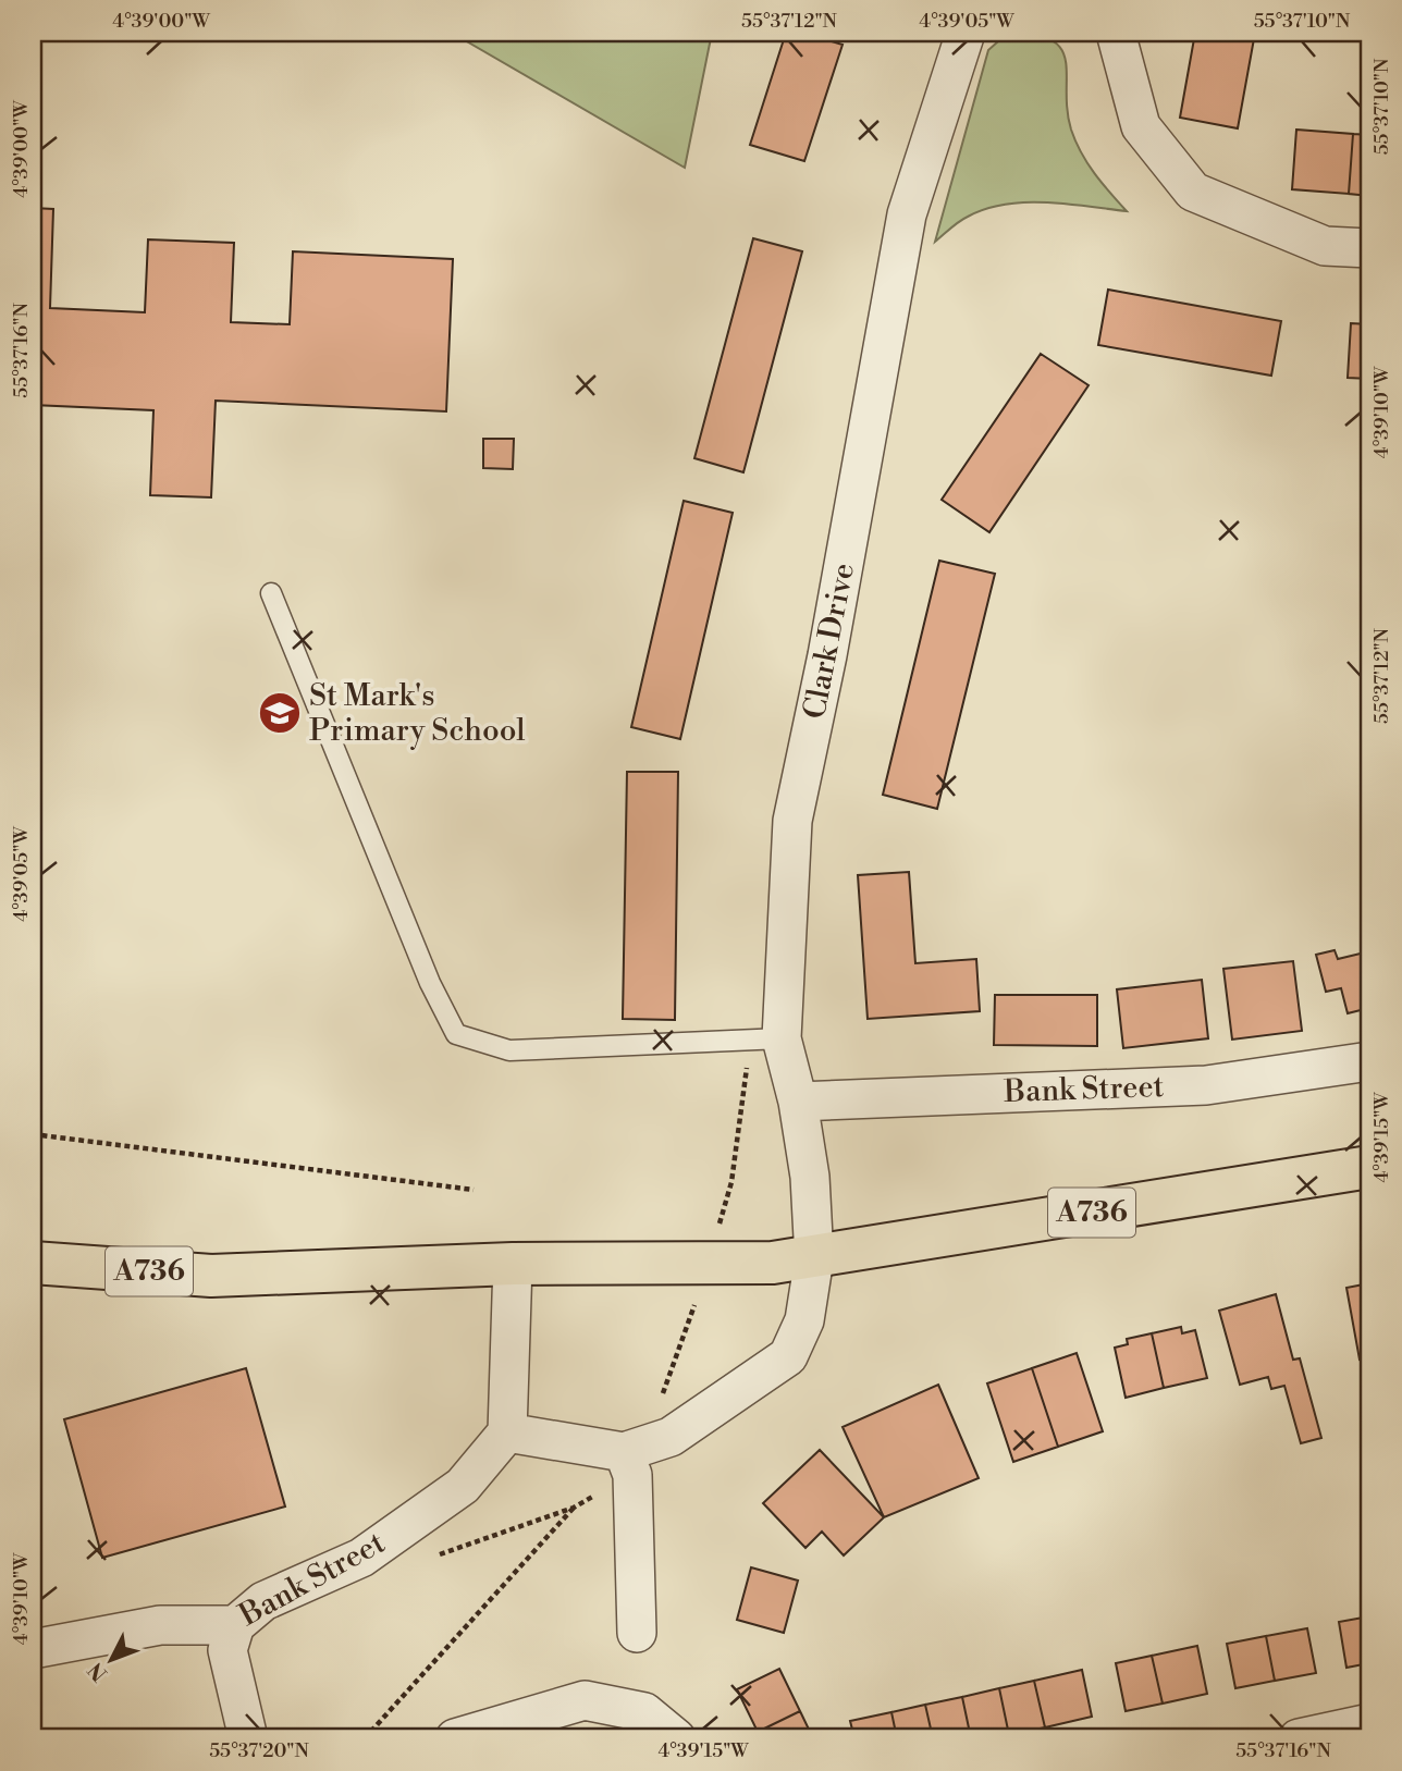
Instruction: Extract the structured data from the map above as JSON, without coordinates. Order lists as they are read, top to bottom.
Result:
{
  "streets": {
    "main road": ["A736"],
    "street": ["Clark Drive", "Bank Street"]
  },
  "crossings": [
    ["Clark Drive", "Bank Street"],
    ["Clark Drive", "A736"]
  ],
  "places": {
    "school or university": ["St Mark's Primary School"]
  },
  "north": "bottom left",
  "coordinates": [
    "4°39'00\"W",
    "55°37'12\"N",
    "4°39'05\"W",
    "55°37'10\"N",
    "55°37'16\"N",
    "4°39'10\"W",
    "4°39'15\"W",
    "55°37'20\"N"
  ]
}
